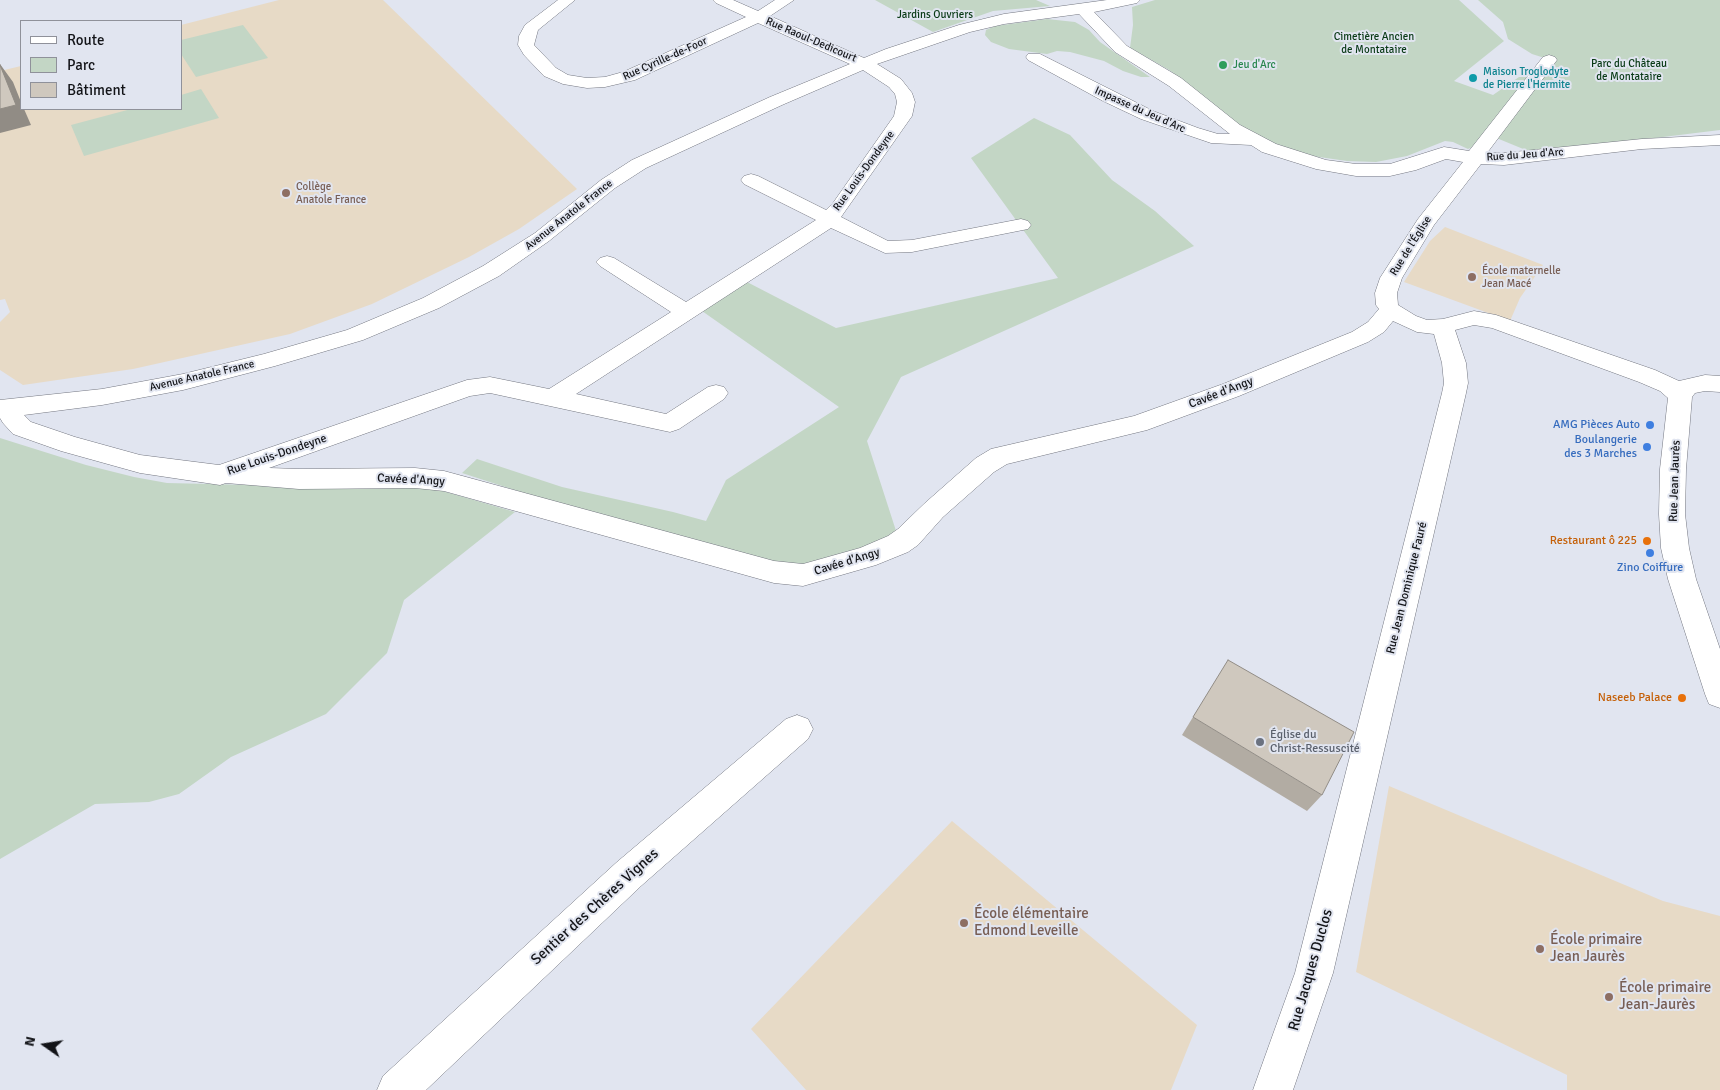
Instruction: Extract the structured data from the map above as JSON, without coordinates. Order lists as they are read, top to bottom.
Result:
{
  "streets": {
    "street": [
      "Rue Raoul-Dedicourt",
      "Rue Cyrille-de-Foor",
      "Impasse du Jeu d'Arc",
      "Rue du Jeu d'Arc",
      "Rue Louis-Dondeyne",
      "Avenue Anatole France",
      "Rue de l'Église",
      "Cavée d'Angy",
      "Rue Jean Jaurès",
      "Rue Jean Dominique Fauré",
      "Sentier des Chères Vignes",
      "Rue Jacques Duclos"
    ]
  },
  "crossings": [
    ["Rue Raoul-Dedicourt", "Rue Cyrille-de-Foor"],
    ["Rue Raoul-Dedicourt", "Rue Louis-Dondeyne"],
    ["Rue Raoul-Dedicourt", "Avenue Anatole France"],
    ["Impasse du Jeu d'Arc", "Rue du Jeu d'Arc"],
    ["Rue du Jeu d'Arc", "Avenue Anatole France"],
    ["Rue du Jeu d'Arc", "Rue de l'Église"],
    ["Rue Louis-Dondeyne", "Avenue Anatole France"],
    ["Rue Louis-Dondeyne", "Cavée d'Angy"],
    ["Rue de l'Église", "Cavée d'Angy"],
    ["Rue Jean Dominique Fauré", "Rue Jacques Duclos"]
  ],
  "parks": ["Jardins Ouvriers", "Cimetière Ancien de Montataire", "Parc du Château de Montataire"],
  "places": [
    "Jeu d'Arc",
    "Maison Troglodyte de Pierre l'Hermite",
    "Collège Anatole France",
    "École maternelle Jean Macé",
    "AMG Pièces Auto",
    "Boulangerie des 3 Marches",
    "Restaurant ô 225",
    "Zino Coiffure",
    "Naseeb Palace",
    "Église du Christ-Ressuscité",
    "École élémentaire Edmond Leveille",
    "École primaire Jean Jaurès",
    "École primaire Jean-Jaurès"
  ],
  "legend": ["Route", "Parc", "Bâtiment"],
  "north": "left"
}
